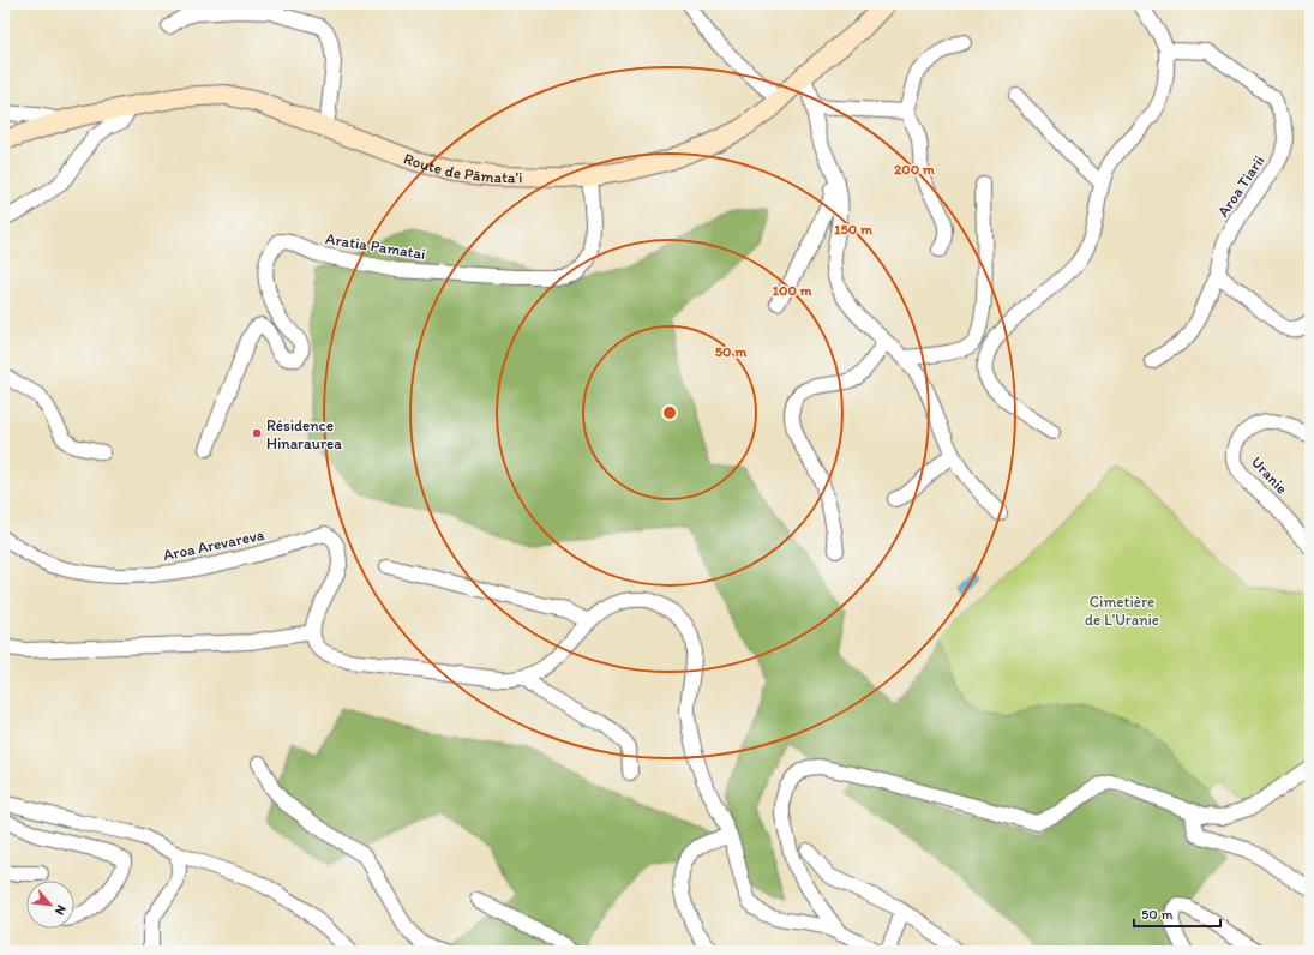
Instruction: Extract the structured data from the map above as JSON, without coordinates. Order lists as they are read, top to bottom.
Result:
{
  "streets": {
    "main road": ["Route de Pāmata'i"],
    "street": [
      "Aroa Tiarii",
      "Aratia Pamatai",
      "Uranie",
      "Aroa Arevareva"
    ]
  },
  "crossings": [
    ["Route de Pāmata'i", "Aratia Pamatai"]
  ],
  "parks": ["Cimetière de L'Uranie"],
  "places": ["Résidence Hinaraurea"],
  "scale_bar": "50 m",
  "north": "bottom right",
  "rings": [
    "200 m",
    "150 m",
    "100 m",
    "50 m"
  ]
}
